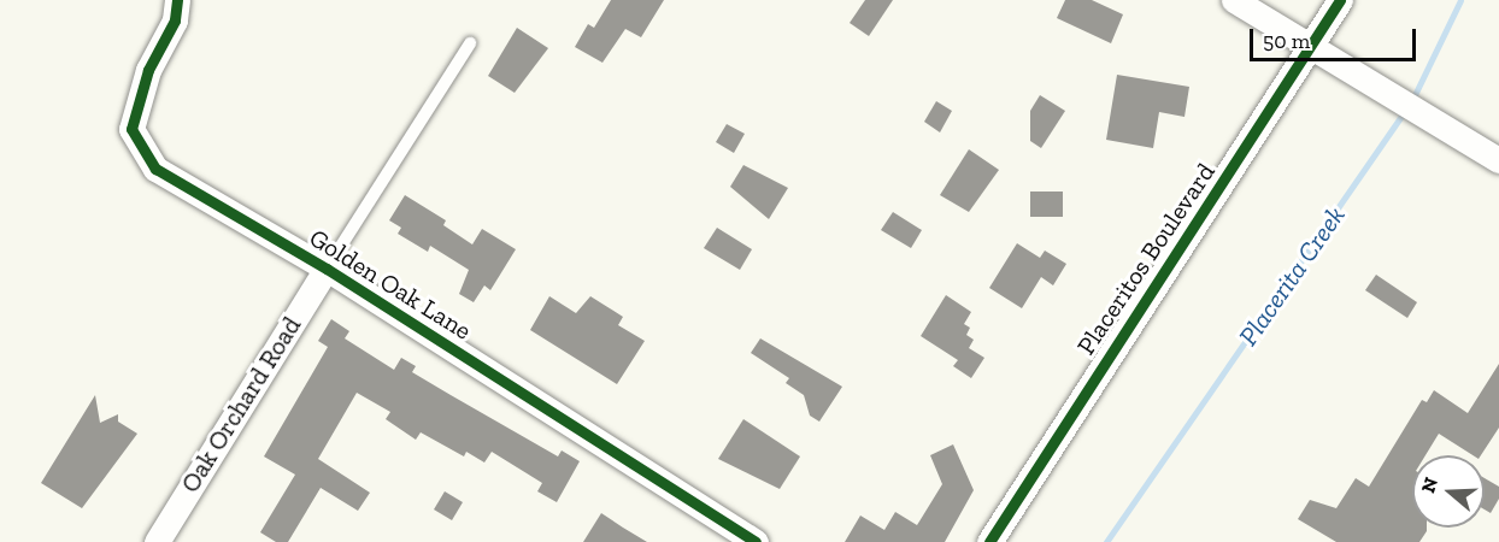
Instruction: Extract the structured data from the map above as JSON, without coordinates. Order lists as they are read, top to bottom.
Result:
{
  "streets": {
    "street": ["Placeritos Boulevard", "Golden Oak Lane", "Oak Orchard Road"]
  },
  "crossings": [
    ["Golden Oak Lane", "Oak Orchard Road"]
  ],
  "water": ["Placerita Creek"],
  "scale_bar": "50 m",
  "north": "left"
}
